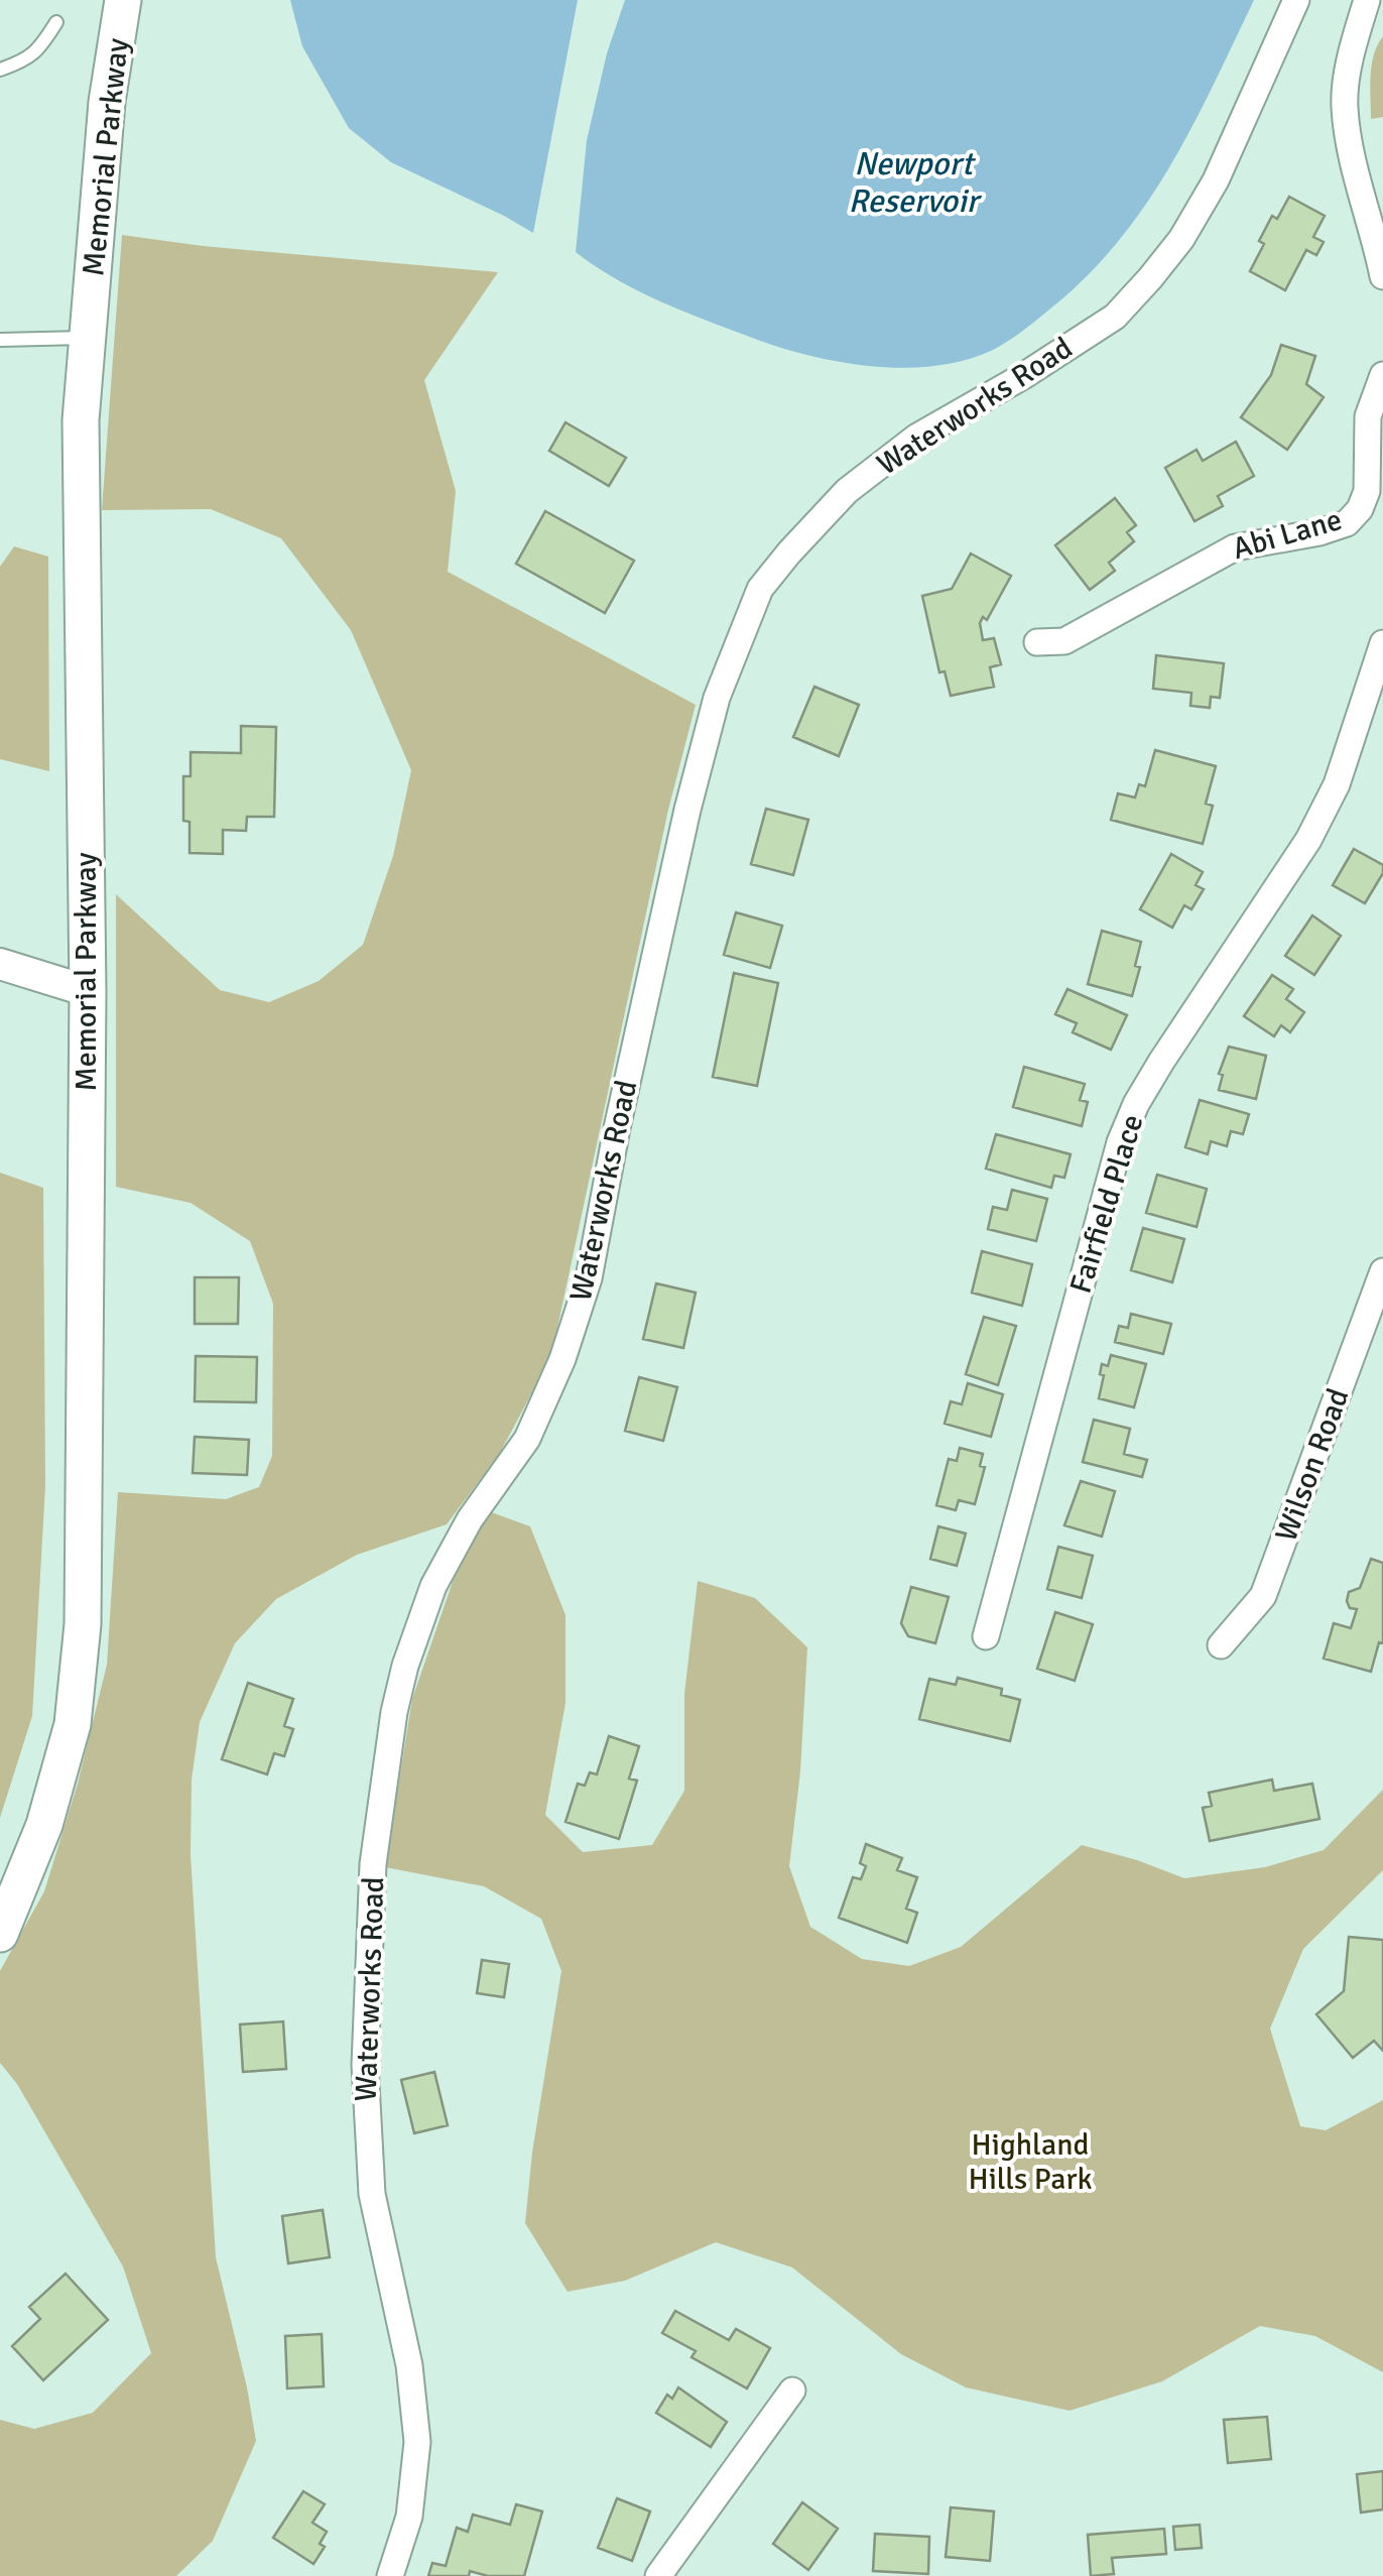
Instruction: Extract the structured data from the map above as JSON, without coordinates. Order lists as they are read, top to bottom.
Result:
{
  "streets": {
    "main road": ["Memorial Parkway"],
    "street": [
      "Waterworks Road",
      "Abi Lane",
      "Fairfield Place",
      "Wilson Road"
    ]
  },
  "water": ["Newport Reservoir"],
  "parks": ["Highland Hills Park"]
}
